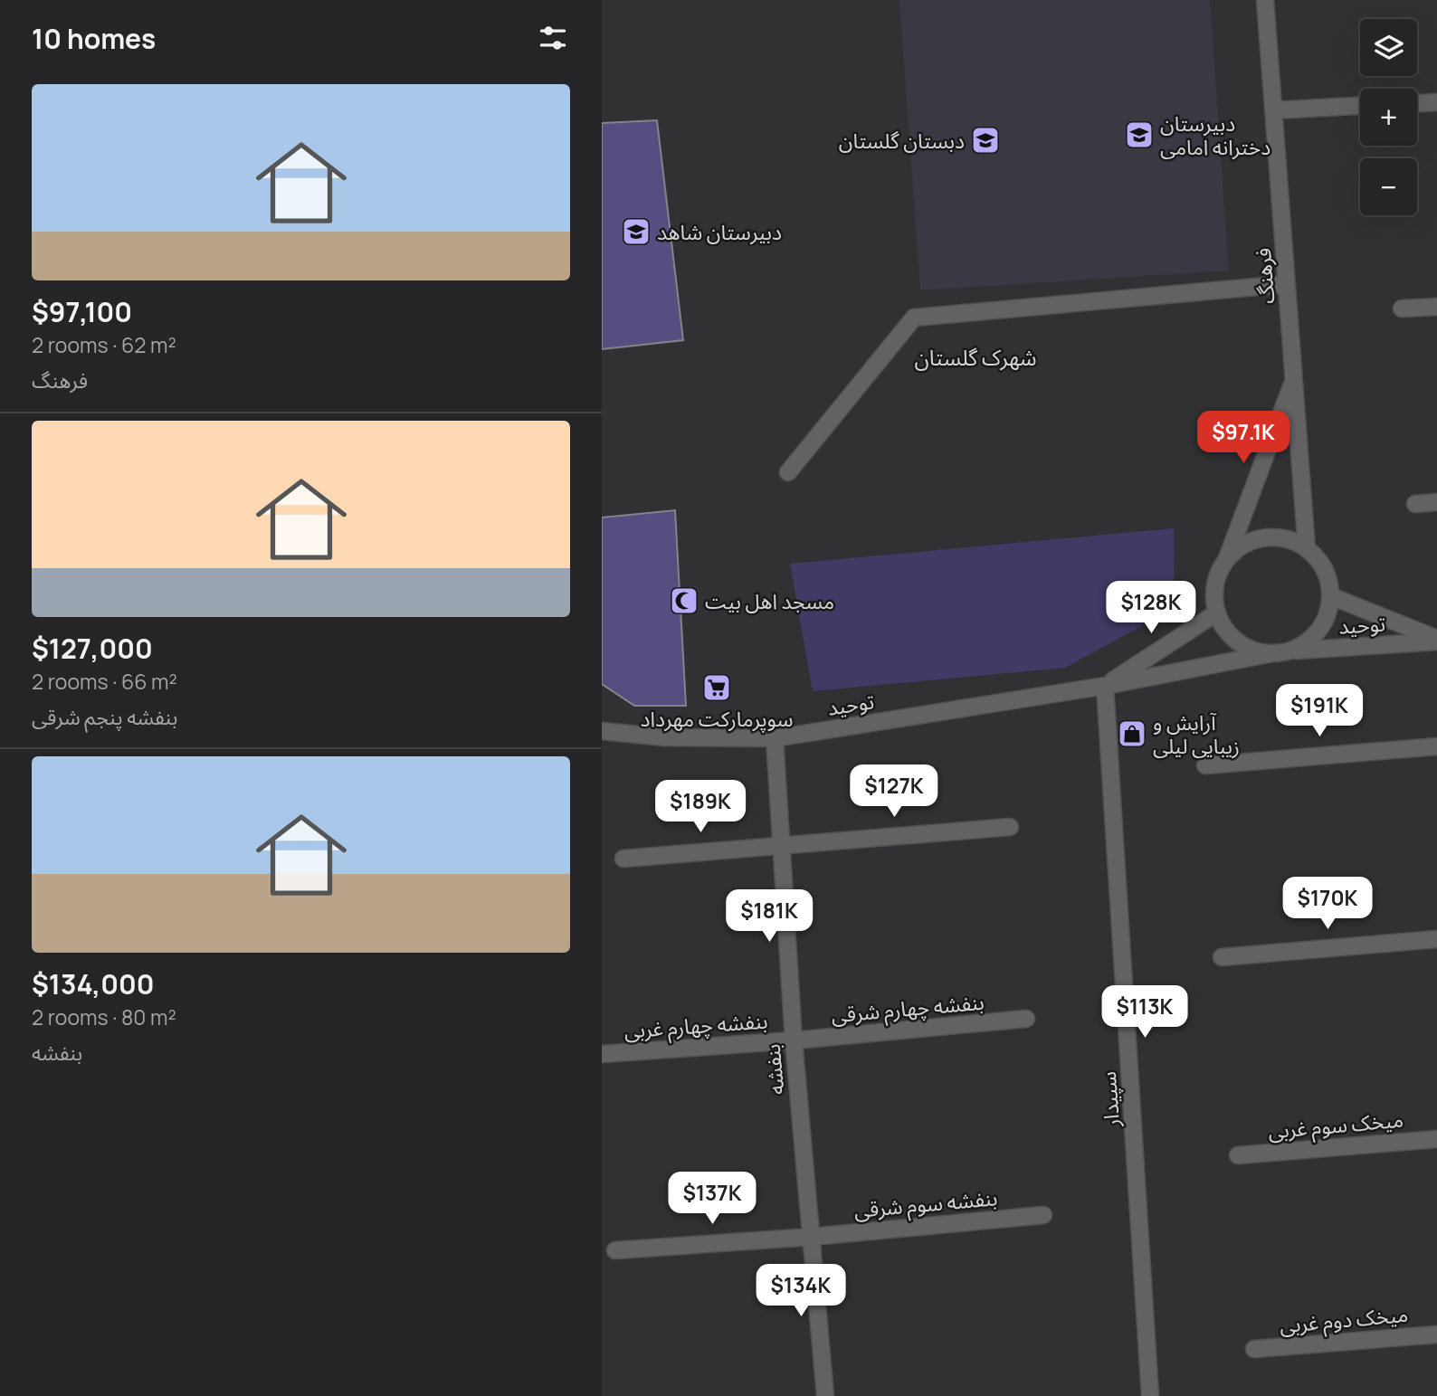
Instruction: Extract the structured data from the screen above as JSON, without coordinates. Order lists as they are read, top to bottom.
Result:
{
  "streets": {
    "street": [
      "فرهنگ",
      "توحید",
      "بنفشه چهارم شرقی",
      "بنفشه چهارم غربی",
      "بنفشه",
      "سپیدار",
      "میخک سوم غربی",
      "بنفشه سوم شرقی",
      "میخک دوم غربی"
    ]
  },
  "crossings": [
    ["فرهنگ", "توحید"],
    ["توحید", "بنفشه"],
    ["توحید", "سپیدار"],
    ["بنفشه چهارم شرقی", "بنفشه چهارم غربی"],
    ["بنفشه چهارم شرقی", "بنفشه"],
    ["بنفشه چهارم غربی", "بنفشه"],
    ["بنفشه", "بنفشه سوم شرقی"]
  ],
  "districts": ["شهرک گلستان"],
  "places": {
    "school or university": ["دبیرستان دخترانه امامی", "دبستان گلستان", "دبیرستان شاهد"],
    "mosque": ["مسجد اهل بیت"],
    "supermarket": ["سوپرمارکت مهرداد"],
    "shop": ["آرایش و زیبایی لیلی"]
  },
  "page": {
    "heading": "10 homes",
    "map_buttons": ["+", "−"],
    "list": [
      {
        "name": "$97,100",
        "note": "2 rooms · 62 m² · فرهنگ"
      },
      {
        "name": "$127,000",
        "note": "2 rooms · 66 m² · بنفشه پنجم شرقی"
      },
      {
        "name": "$134,000",
        "note": "2 rooms · 80 m² · بنفشه"
      }
    ],
    "price": [
      "$97.1K",
      "$128K",
      "$191K",
      "$127K",
      "$189K",
      "$170K",
      "$181K",
      "$113K",
      "$137K",
      "$134K"
    ]
  }
}
